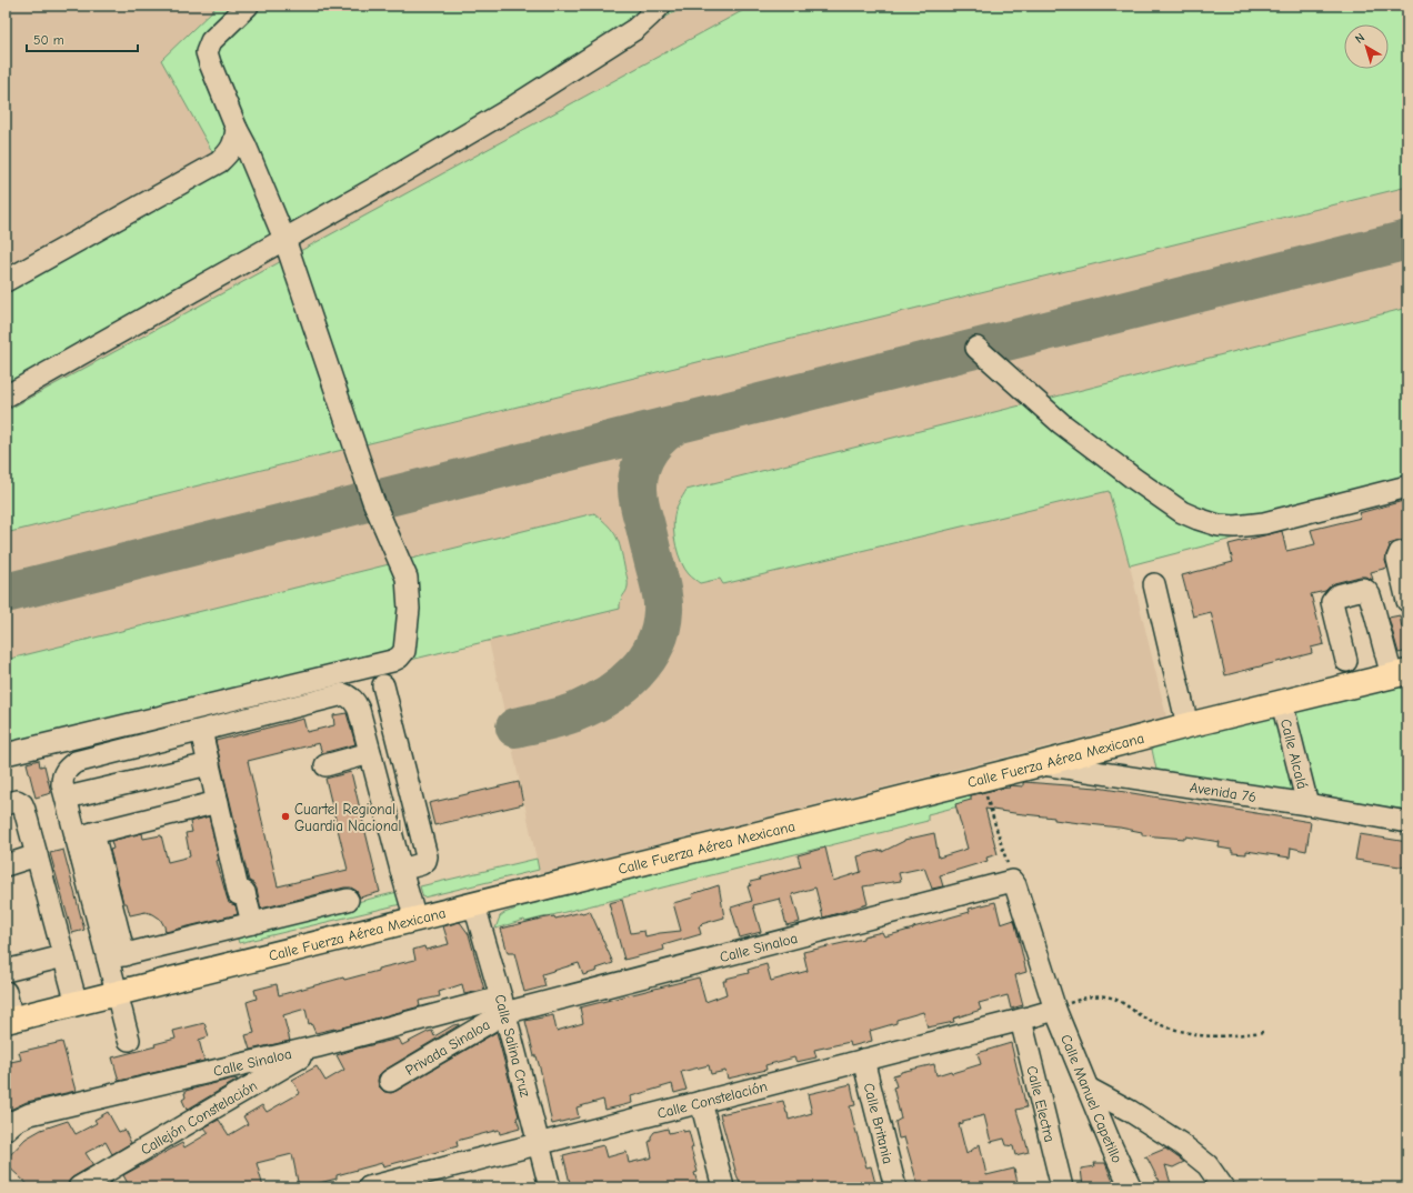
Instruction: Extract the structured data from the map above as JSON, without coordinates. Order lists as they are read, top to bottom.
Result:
{
  "streets": {
    "main road": ["Calle Fuerza Aérea Mexicana"],
    "street": [
      "Calle Alcalá",
      "Avenida 76",
      "Calle Sinaloa",
      "Calle Salina Cruz",
      "Privada Sinaloa",
      "Calle Constelación",
      "Calle Manuel Capetillo",
      "Calle Electra",
      "Callejón Constelación",
      "Calle Britania"
    ]
  },
  "crossings": [
    ["Calle Alcalá", "Calle Fuerza Aérea Mexicana"],
    ["Calle Alcalá", "Avenida 76"],
    ["Calle Fuerza Aérea Mexicana", "Avenida 76"],
    ["Calle Fuerza Aérea Mexicana", "Calle Salina Cruz"],
    ["Calle Sinaloa", "Calle Salina Cruz"],
    ["Calle Sinaloa", "Privada Sinaloa"],
    ["Calle Sinaloa", "Callejón Constelación"],
    ["Calle Salina Cruz", "Privada Sinaloa"],
    ["Calle Salina Cruz", "Calle Constelación"],
    ["Calle Constelación", "Calle Manuel Capetillo"],
    ["Calle Constelación", "Calle Electra"],
    ["Calle Constelación", "Calle Britania"]
  ],
  "places": ["Cuartel Regional Guardia Nacional"],
  "scale_bar": "50 m",
  "north": "top left"
}
